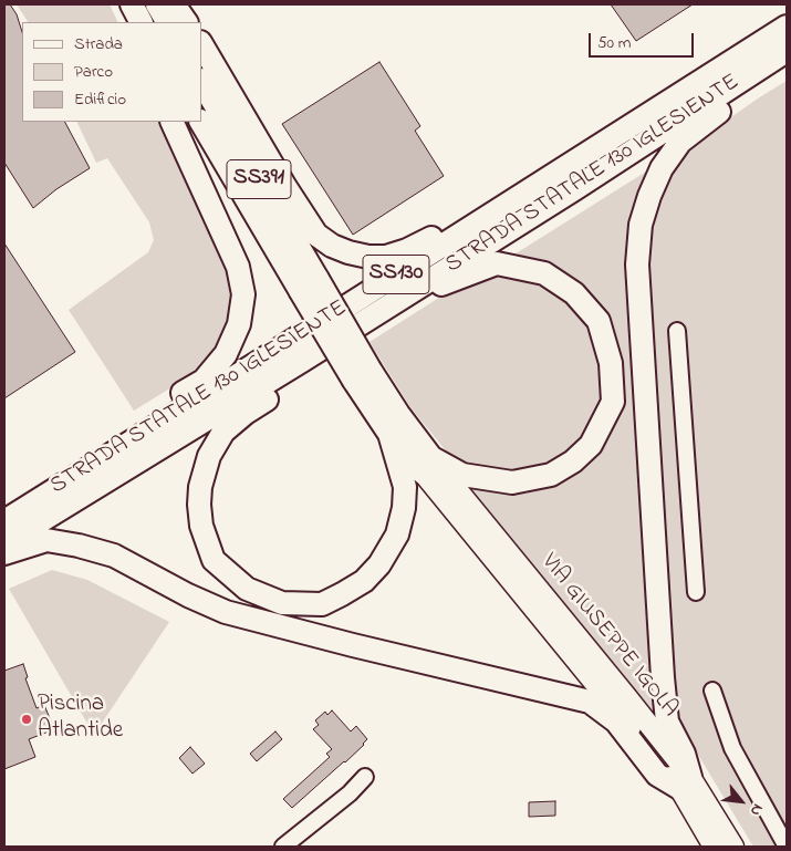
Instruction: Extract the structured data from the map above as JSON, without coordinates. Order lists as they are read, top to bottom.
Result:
{
  "streets": {
    "highway": ["STRADA STATALE 130 IGLESIENTE", "SS391", "SS130"],
    "main road": ["VIA GIUSEPPE IGOLA"]
  },
  "crossings": [
    ["SS391", "VIA GIUSEPPE IGOLA"]
  ],
  "places": ["Piscina Atlantide"],
  "legend": ["Strada", "Parco", "Edificio"],
  "scale_bar": "50 m",
  "north": "bottom right"
}
